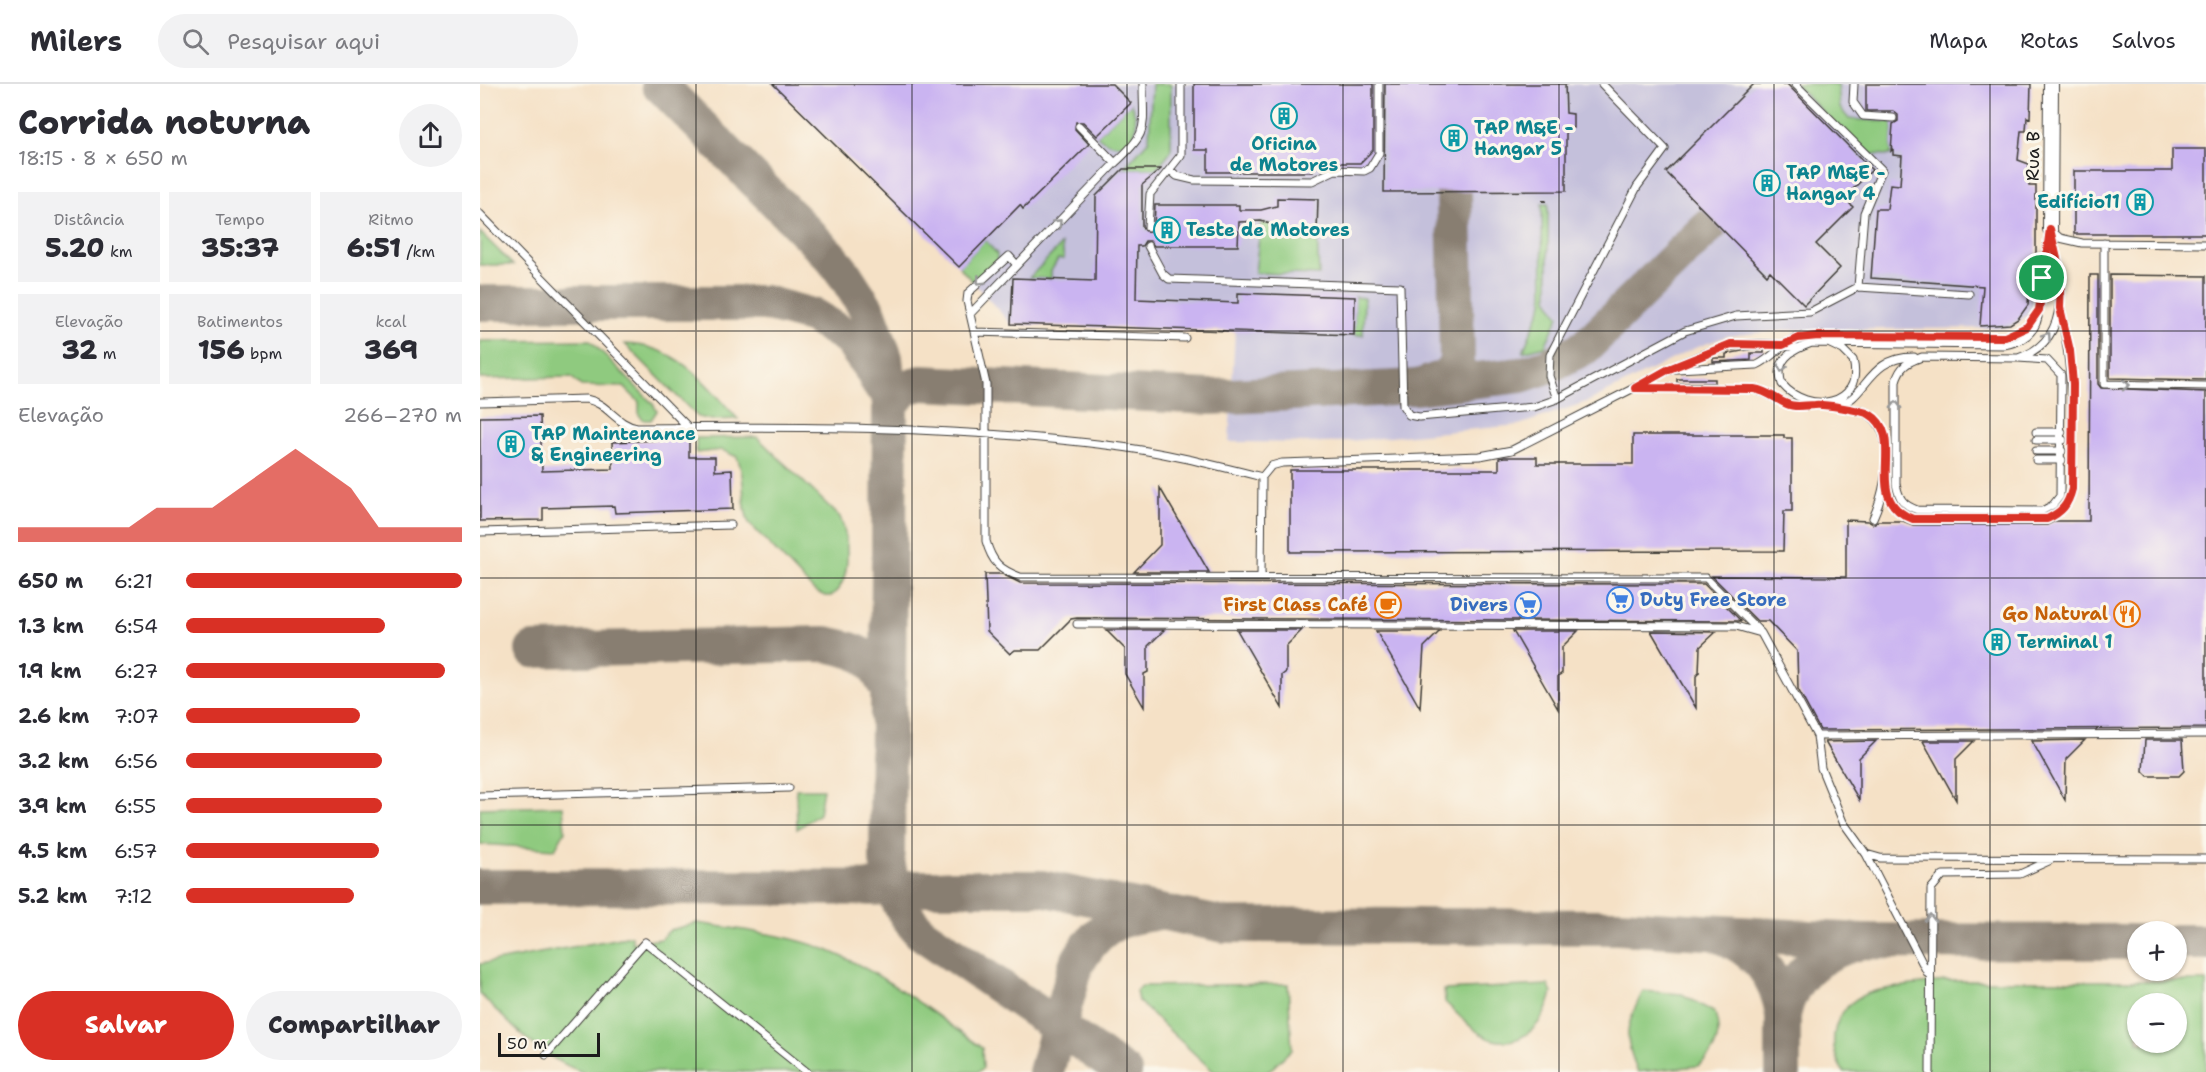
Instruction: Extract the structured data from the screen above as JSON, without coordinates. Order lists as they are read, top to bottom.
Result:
{
  "streets": {
    "street": ["Rua B"]
  },
  "places": {
    "building": [
      "Oficina de Motores",
      "TAP M&E - Hangar 5",
      "TAP M&E - Hangar 4",
      "Edifício11",
      "Teste de Motores",
      "TAP Maintenance & Engineering",
      "Terminal 1"
    ],
    "supermarket": ["Duty Free Store", "Divers"],
    "cafe": ["First Class Café"],
    "restaurant": ["Go Natural"]
  },
  "scale_bar": "50 m",
  "page": {
    "header": "Milers",
    "search": "Pesquisar aqui",
    "nav": ["Mapa", "Rotas", "Salvos"],
    "heading": ["Corrida noturna", "18:15 · 8 × 650 m"],
    "stats": [
      ["Distância", "5.20 km"],
      ["Tempo", "35:37"],
      ["Ritmo", "6:51 /km"],
      ["Elevação", "32 m"],
      ["Batimentos", "156 bpm"],
      ["kcal", "369"]
    ],
    "chart": ["Elevação", "266–270 m"],
    "list": [
      {
        "name": "650 m",
        "note": "6:21"
      },
      {
        "name": "1.3 km",
        "note": "6:54"
      },
      {
        "name": "1.9 km",
        "note": "6:27"
      },
      {
        "name": "2.6 km",
        "note": "7:07"
      },
      {
        "name": "3.2 km",
        "note": "6:56"
      },
      {
        "name": "3.9 km",
        "note": "6:55"
      },
      {
        "name": "4.5 km",
        "note": "6:57"
      },
      {
        "name": "5.2 km",
        "note": "7:12"
      }
    ],
    "map_buttons": ["+", "−"],
    "buttons": ["Salvar", "Compartilhar"],
    "scale": "50 m"
  }
}
